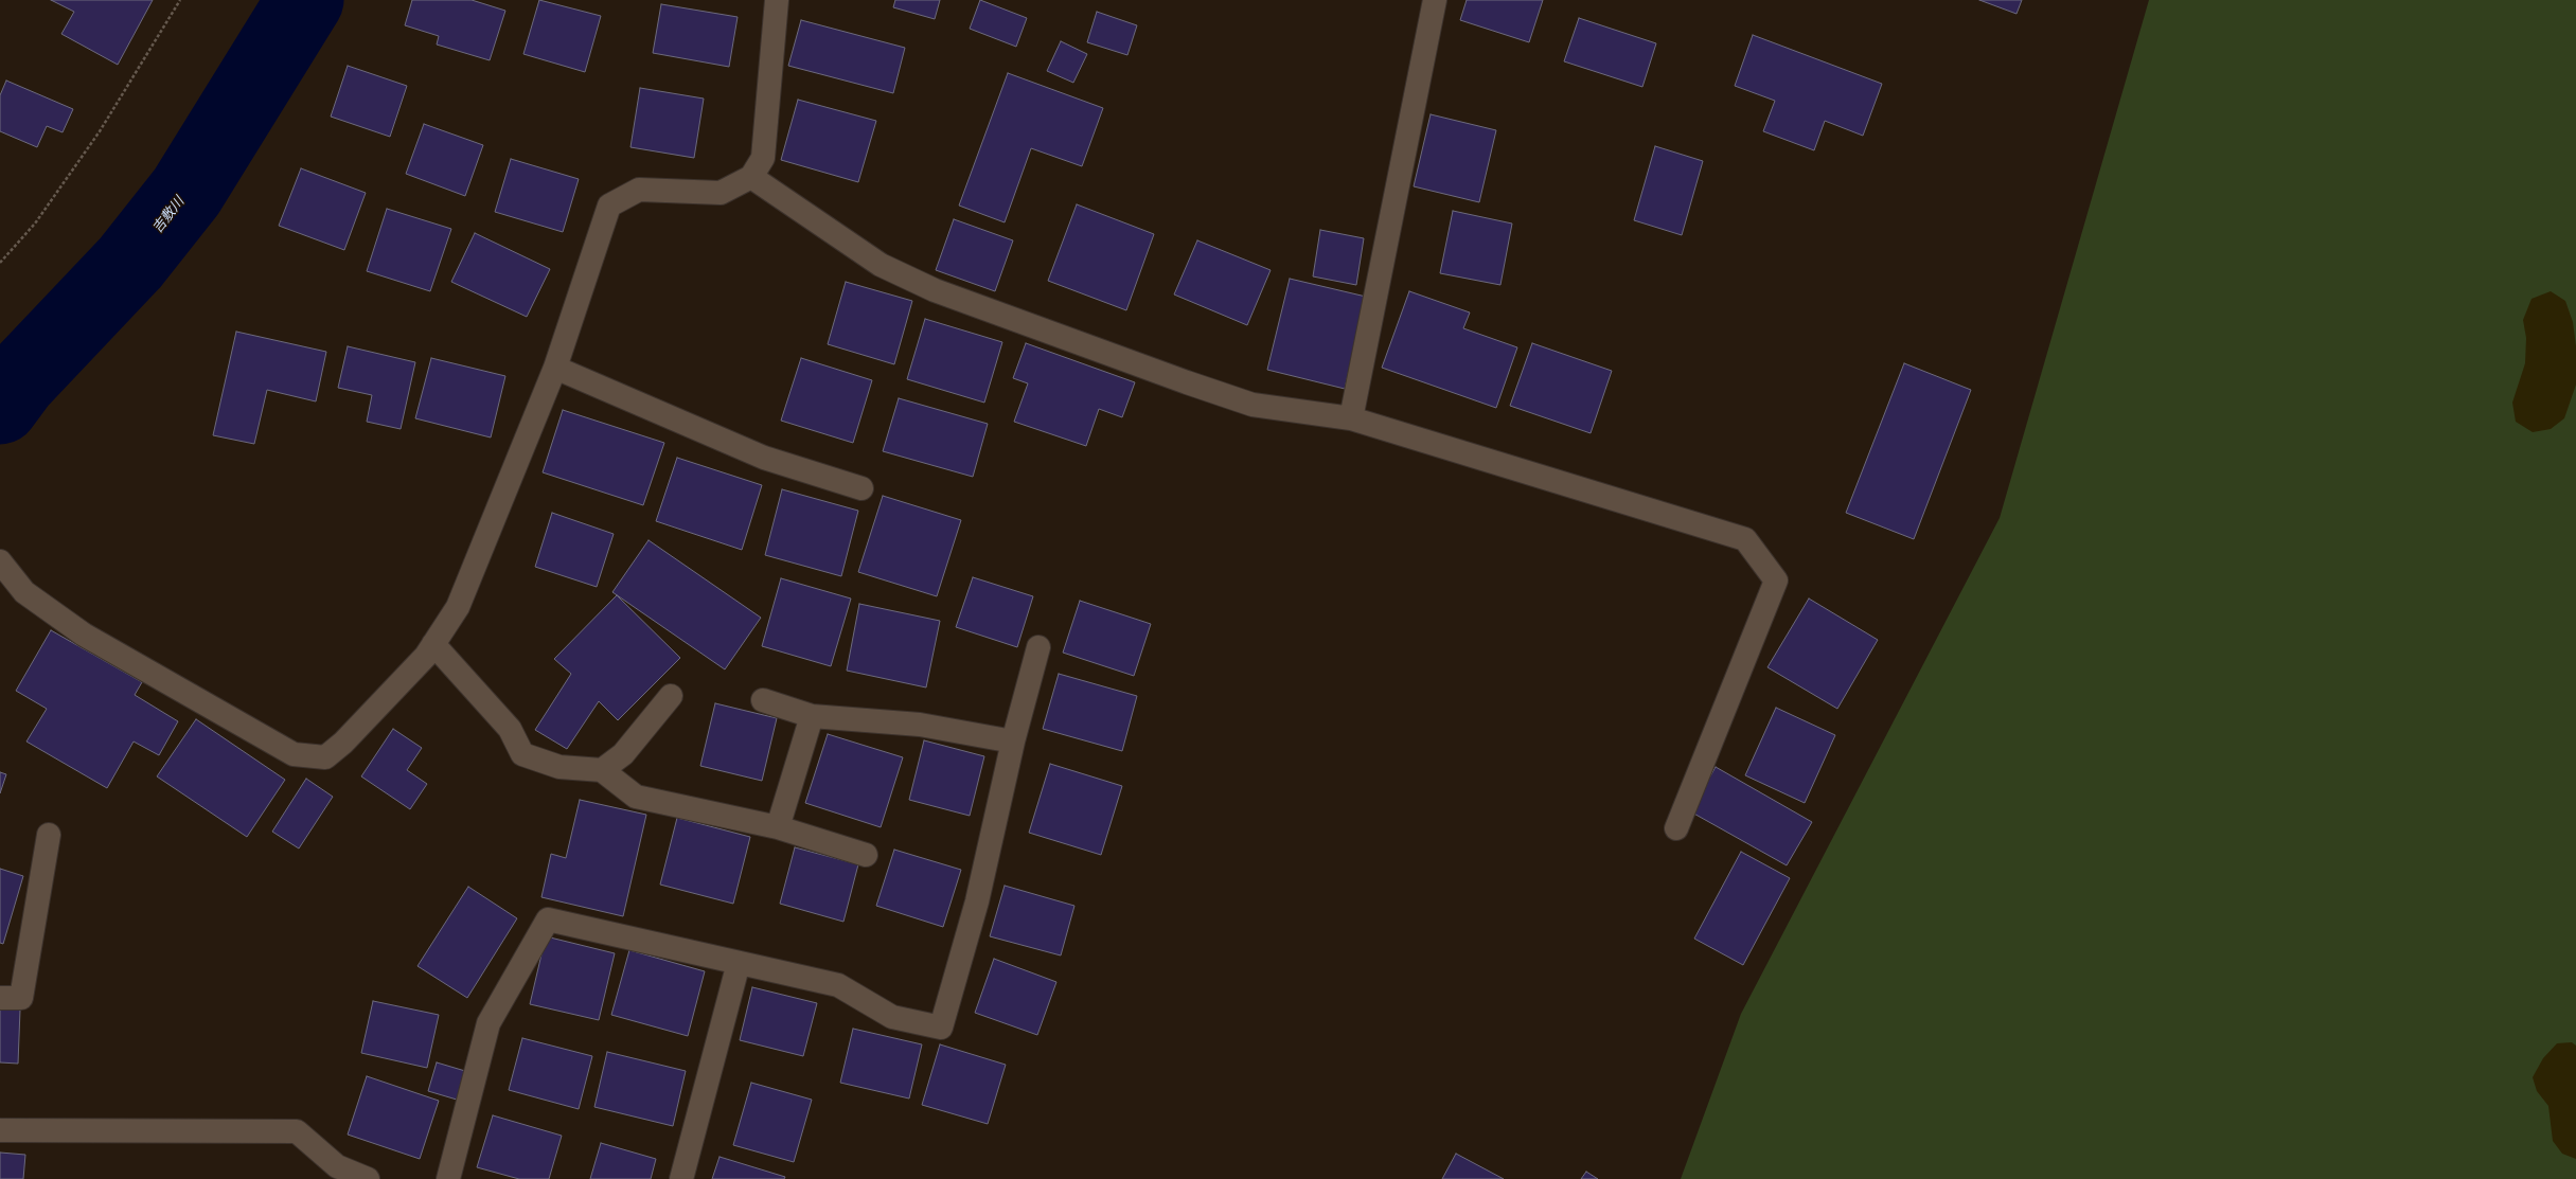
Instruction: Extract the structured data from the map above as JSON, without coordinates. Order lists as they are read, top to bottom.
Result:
{
  "water": ["吉敷川"]
}
